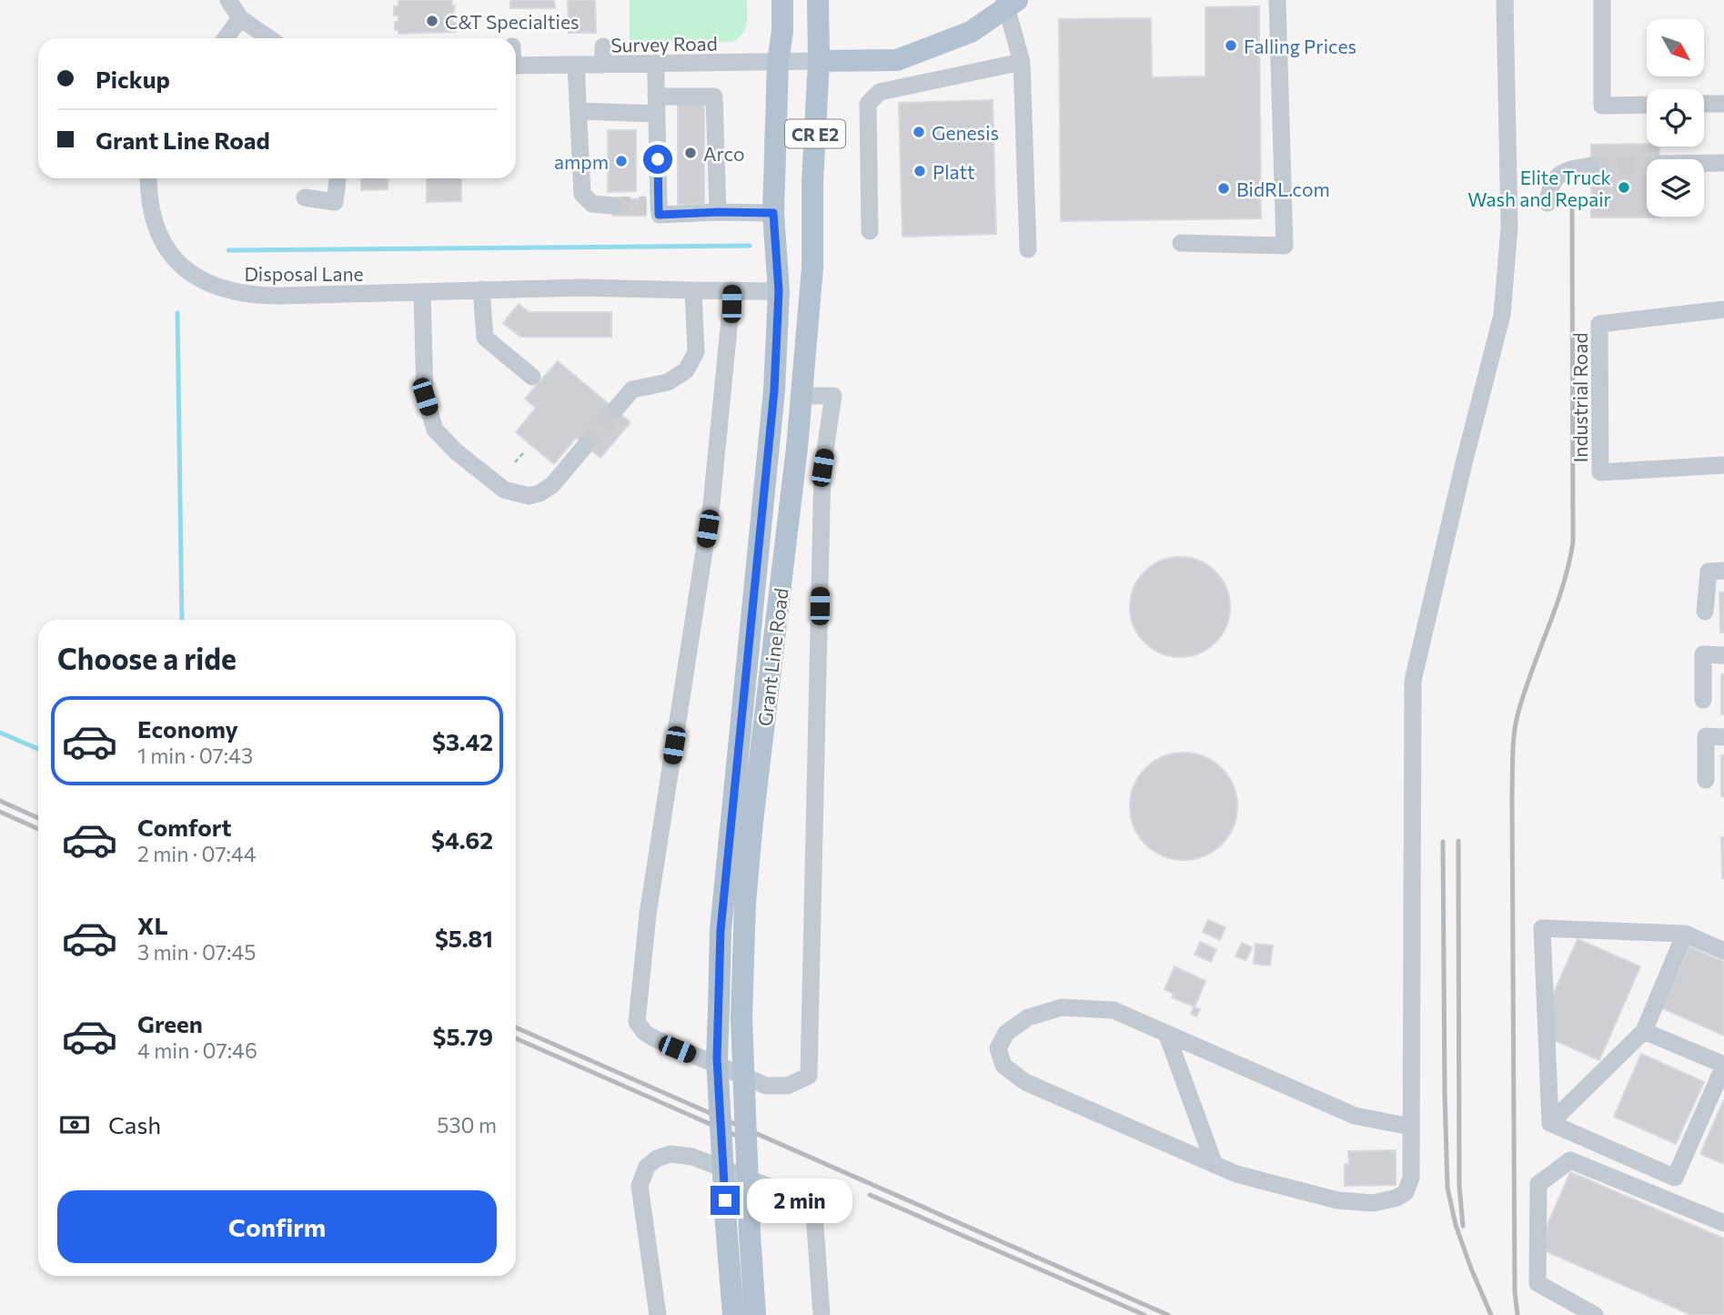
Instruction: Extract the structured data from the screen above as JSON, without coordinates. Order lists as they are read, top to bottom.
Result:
{
  "streets": {
    "main road": ["CR E2", "Grant Line Road"],
    "street": ["Survey Road", "Disposal Lane", "Industrial Road"]
  },
  "crossings": [
    ["Survey Road", "Grant Line Road"],
    ["Disposal Lane", "Grant Line Road"]
  ],
  "places": [
    "C&T Specialties",
    "Falling Prices",
    "Genesis",
    "Arco",
    "ampm",
    "Platt",
    "Elite Truck Wash and Repair",
    "BidRL.com"
  ],
  "north": "bottom right",
  "page": {
    "banner": ["Pickup", "Grant Line Road"],
    "heading": "Choose a ride",
    "list": [
      {
        "name": "Economy",
        "note": "1 min · 07:43",
        "value": "$3.42"
      },
      {
        "name": "Comfort",
        "note": "2 min · 07:44",
        "value": "$4.62"
      },
      {
        "name": "XL",
        "note": "3 min · 07:45",
        "value": "$5.81"
      },
      {
        "name": "Green",
        "note": "4 min · 07:46",
        "value": "$5.79"
      }
    ],
    "pay": ["Cash", "530 m"],
    "buttons": "Confirm",
    "bubble": "2 min"
  }
}
